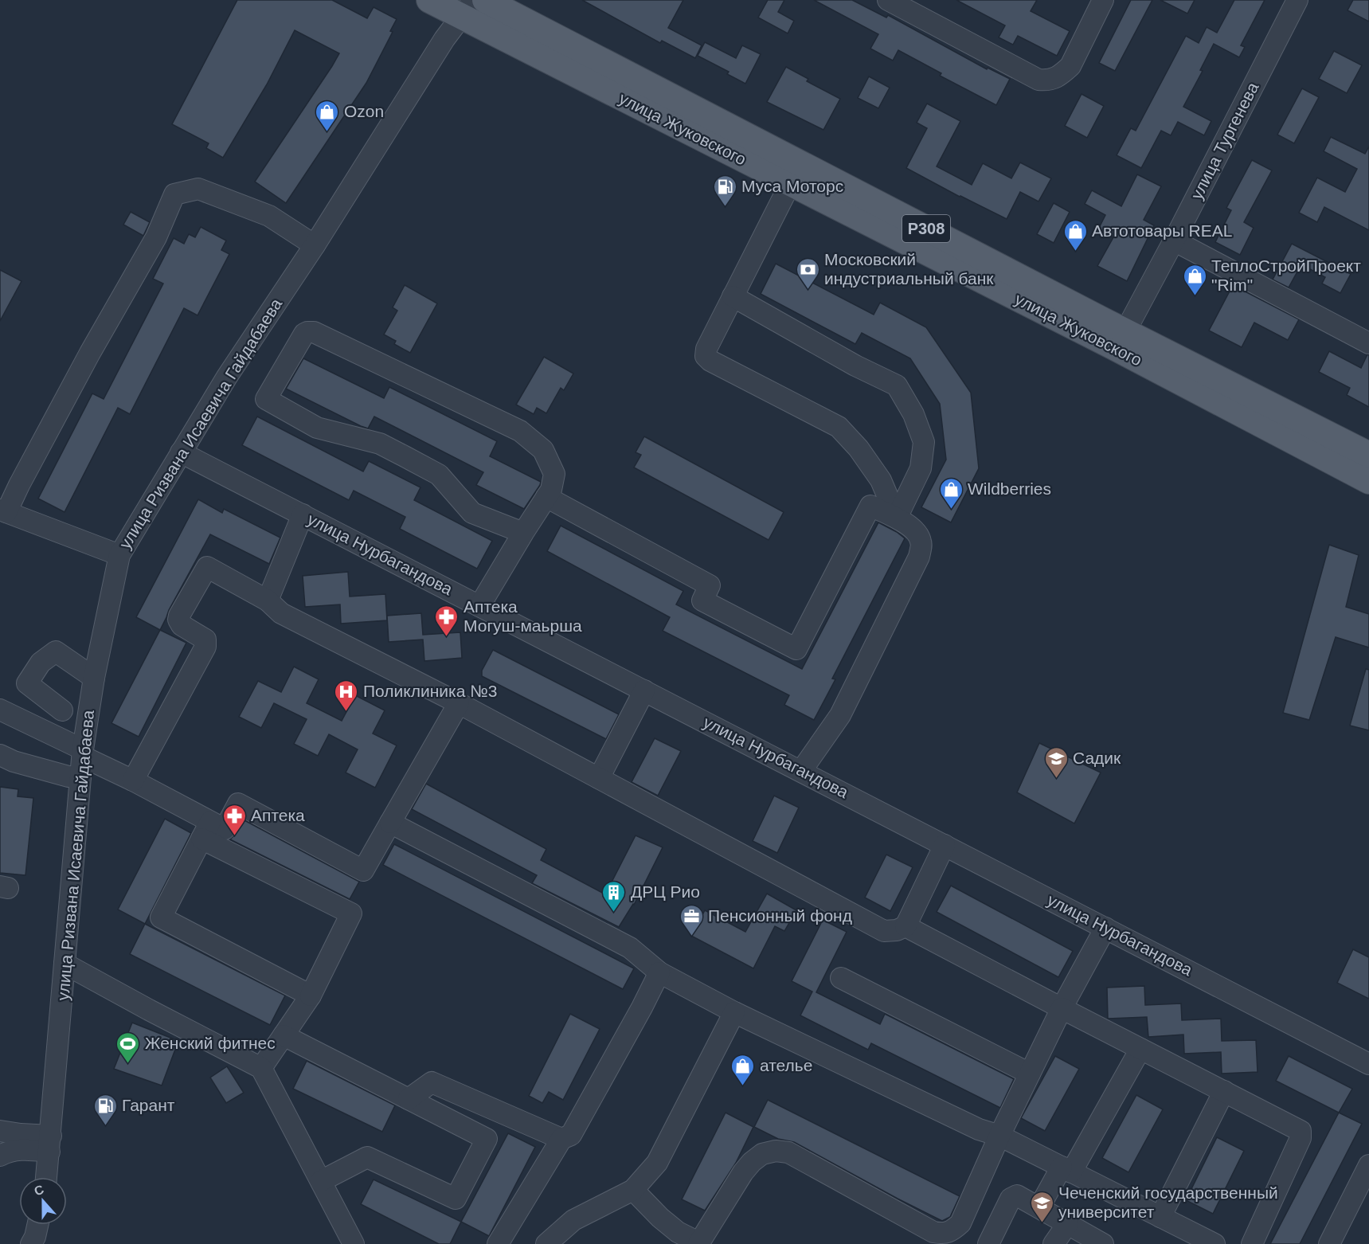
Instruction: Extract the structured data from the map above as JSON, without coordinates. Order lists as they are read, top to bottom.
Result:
{
  "streets": {
    "main road": ["улица Жуковского", "P308"],
    "street": ["улица Тургенева", "улица Ризвана Исаевича Гайдабаева", "улица Нурбагандова"]
  },
  "crossings": [
    ["улица Жуковского", "улица Ризвана Исаевича Гайдабаева"],
    ["улица Тургенева", "P308"],
    ["улица Ризвана Исаевича Гайдабаева", "улица Нурбагандова"]
  ],
  "places": {
    "shop": [
      "Ozon",
      "Автотовары REAL",
      "ТеплоСтройПроект \"Rim\"",
      "Wildberries",
      "ателье"
    ],
    "fuel station": ["Муса Моторс", "Гарант"],
    "bank": ["Московский индустриальный банк"],
    "pharmacy": ["Аптека Могуш-маьрша", "Аптека"],
    "hospital": ["Поликлиника №3"],
    "school or university": ["Садик", "Чеченский государственный университет"],
    "building": ["ДРЦ Рио"],
    "office": ["Пенсионный фонд"],
    "sports": ["Женский фитнес"]
  },
  "north": "top"
}
